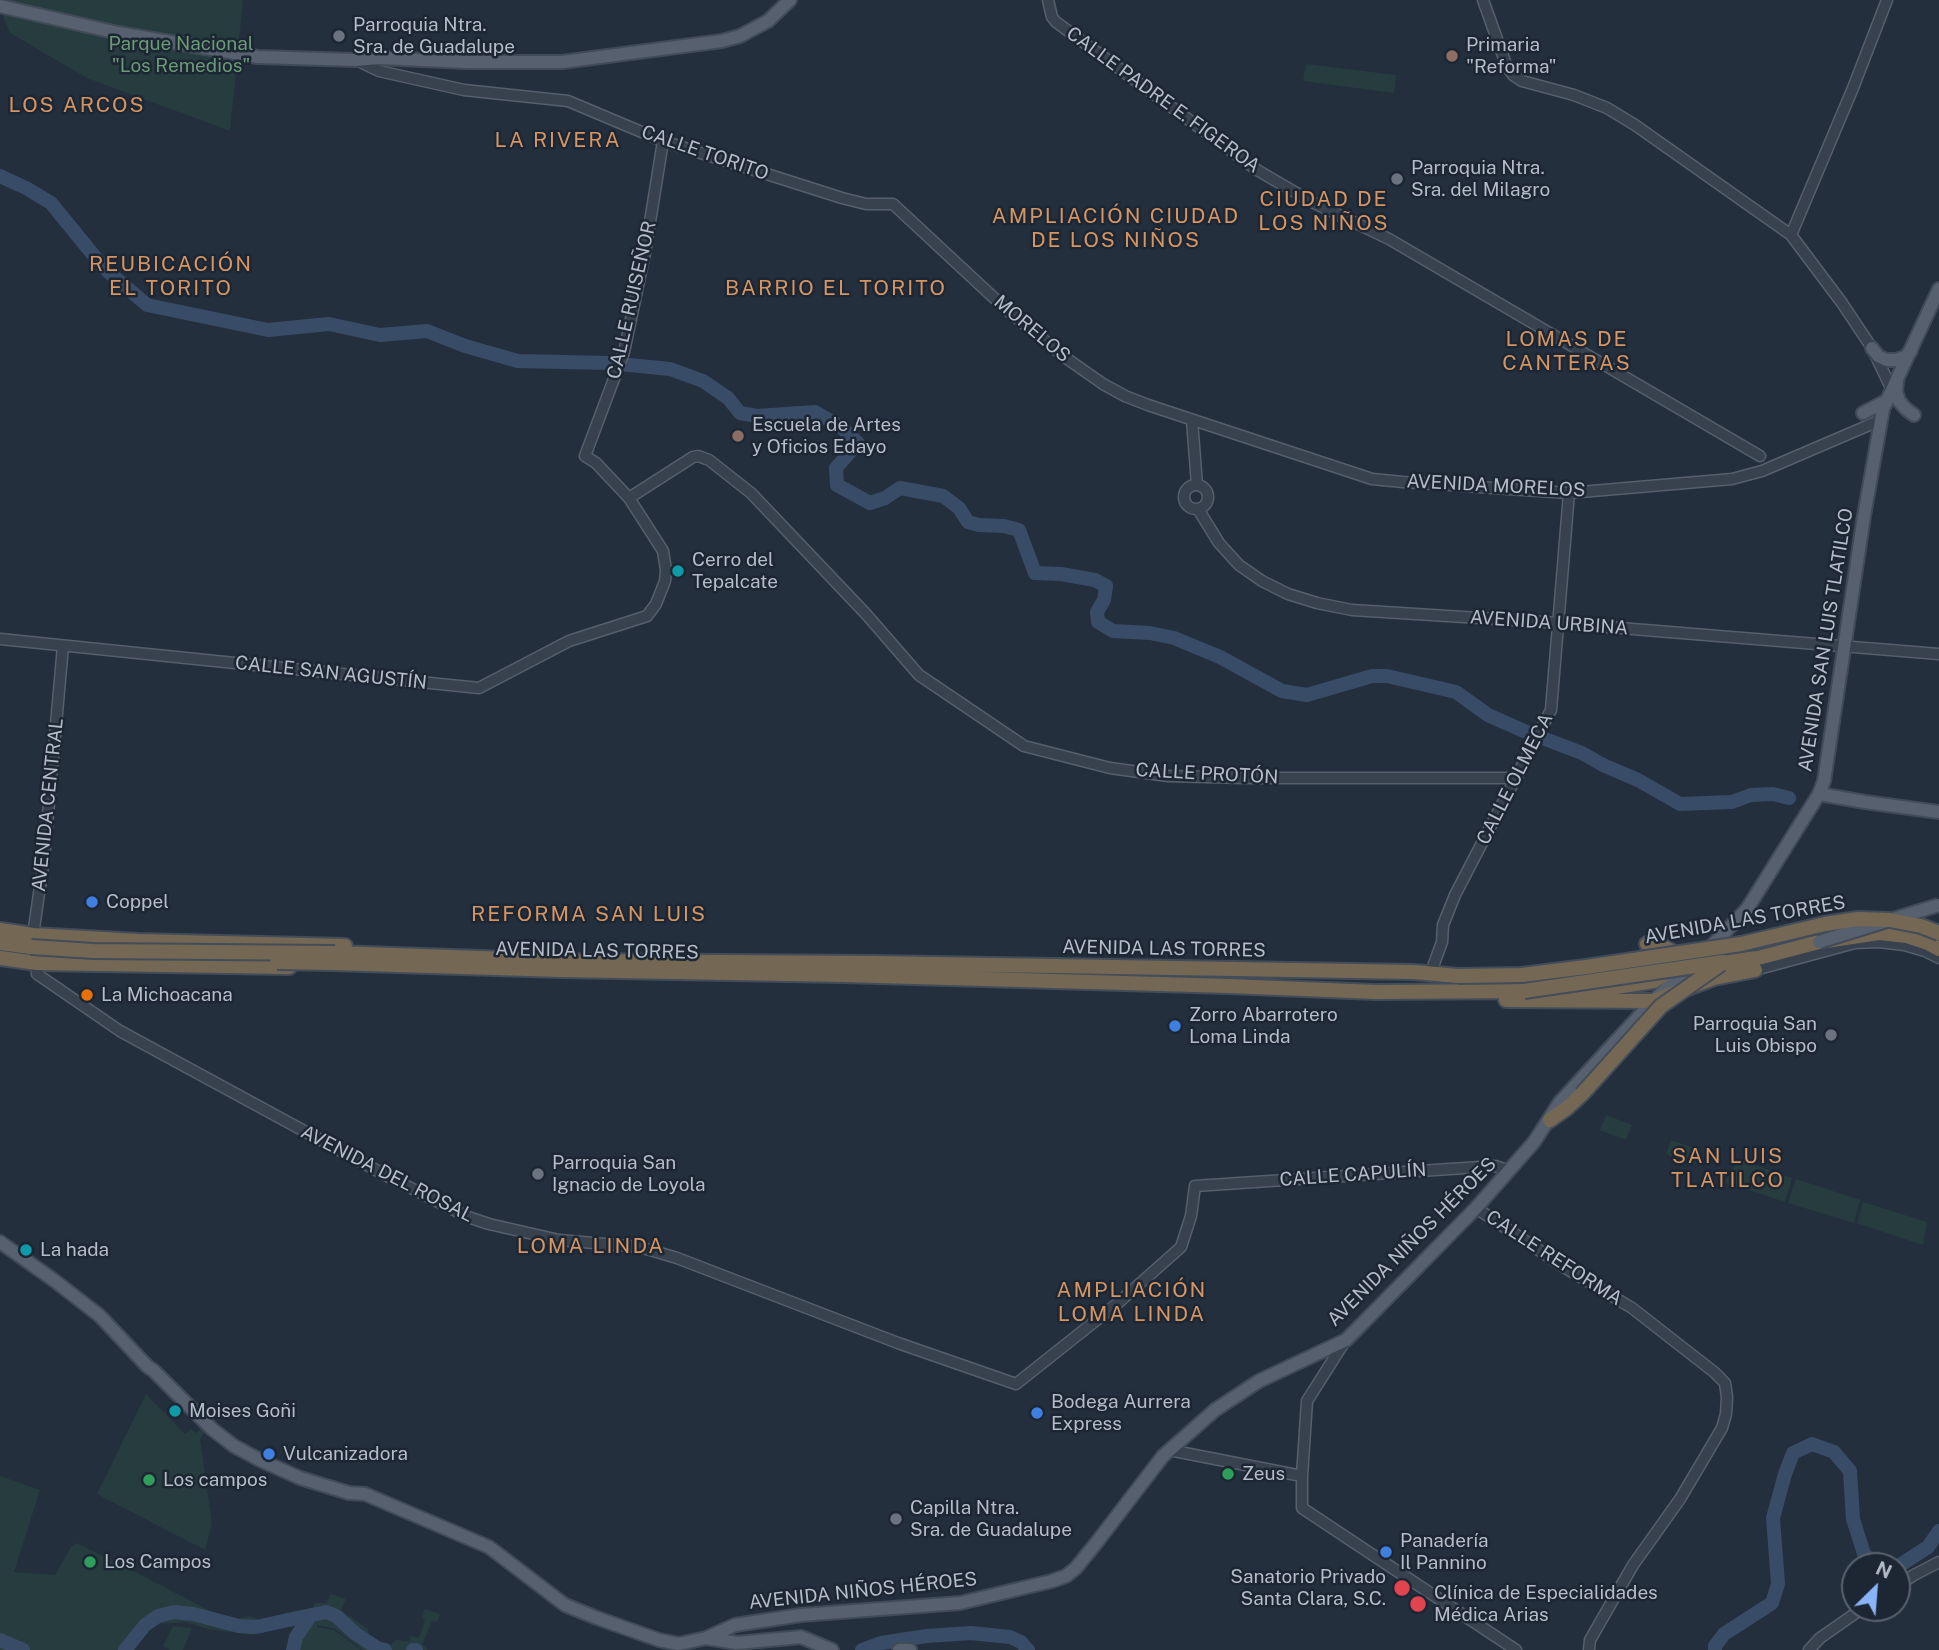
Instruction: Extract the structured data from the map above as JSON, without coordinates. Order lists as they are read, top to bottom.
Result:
{
  "streets": {
    "highway": ["AVENIDA LAS TORRES"],
    "main road": ["AVENIDA SAN LUIS TLATILCO", "AVENIDA NIÑOS HÉROES"],
    "street": [
      "CALLE PADRE E. FIGEROA",
      "CALLE TORITO",
      "CALLE RUISEÑOR",
      "MORELOS",
      "AVENIDA MORELOS",
      "AVENIDA URBINA",
      "CALLE SAN AGUSTÍN",
      "CALLE PROTÓN",
      "CALLE OLMECA",
      "AVENIDA CENTRAL",
      "AVENIDA DEL ROSAL",
      "CALLE CAPULÍN",
      "CALLE REFORMA"
    ]
  },
  "crossings": [
    ["CALLE TORITO", "CALLE RUISEÑOR"],
    ["CALLE TORITO", "MORELOS"],
    ["CALLE RUISEÑOR", "CALLE SAN AGUSTÍN"],
    ["CALLE RUISEÑOR", "CALLE PROTÓN"],
    ["MORELOS", "AVENIDA MORELOS"],
    ["AVENIDA MORELOS", "AVENIDA SAN LUIS TLATILCO"],
    ["AVENIDA MORELOS", "CALLE OLMECA"],
    ["AVENIDA URBINA", "AVENIDA SAN LUIS TLATILCO"],
    ["AVENIDA URBINA", "CALLE OLMECA"],
    ["AVENIDA SAN LUIS TLATILCO", "AVENIDA NIÑOS HÉROES"],
    ["CALLE SAN AGUSTÍN", "CALLE PROTÓN"],
    ["CALLE SAN AGUSTÍN", "AVENIDA CENTRAL"],
    ["CALLE PROTÓN", "CALLE OLMECA"],
    ["CALLE OLMECA", "AVENIDA LAS TORRES"],
    ["AVENIDA CENTRAL", "AVENIDA DEL ROSAL"],
    ["AVENIDA DEL ROSAL", "CALLE CAPULÍN"],
    ["CALLE CAPULÍN", "AVENIDA NIÑOS HÉROES"],
    ["AVENIDA NIÑOS HÉROES", "CALLE REFORMA"]
  ],
  "districts": [
    "LOS ARCOS",
    "LA RIVERA",
    "CIUDAD DE LOS NIÑOS",
    "AMPLIACIÓN CIUDAD DE LOS NIÑOS",
    "REUBICACIÓN EL TORITO",
    "BARRIO EL TORITO",
    "LOMAS DE CANTERAS",
    "REFORMA SAN LUIS",
    "SAN LUIS TLATILCO",
    "LOMA LINDA",
    "AMPLIACIÓN LOMA LINDA"
  ],
  "parks": ["Parque Nacional \"Los Remedios\""],
  "places": [
    "Parroquia Ntra. Sra. de Guadalupe",
    "Primaria \"Reforma\"",
    "Parroquia Ntra. Sra. del Milagro",
    "Escuela de Artes y Oficios Edayo",
    "Cerro del Tepalcate",
    "Coppel",
    "La Michoacana",
    "Zorro Abarrotero Loma Linda",
    "Parroquia San Luis Obispo",
    "Parroquia San Ignacio de Loyola",
    "La hada",
    "Moises Goñi",
    "Bodega Aurrera Express",
    "Vulcanizadora",
    "Zeus",
    "Los campos",
    "Capilla Ntra. Sra. de Guadalupe",
    "Panadería Il Pannino",
    "Los Campos",
    "Sanatorio Privado Santa Clara, S.C.",
    "Clínica de Especialidades Médica Arias"
  ],
  "north": "top right"
}
